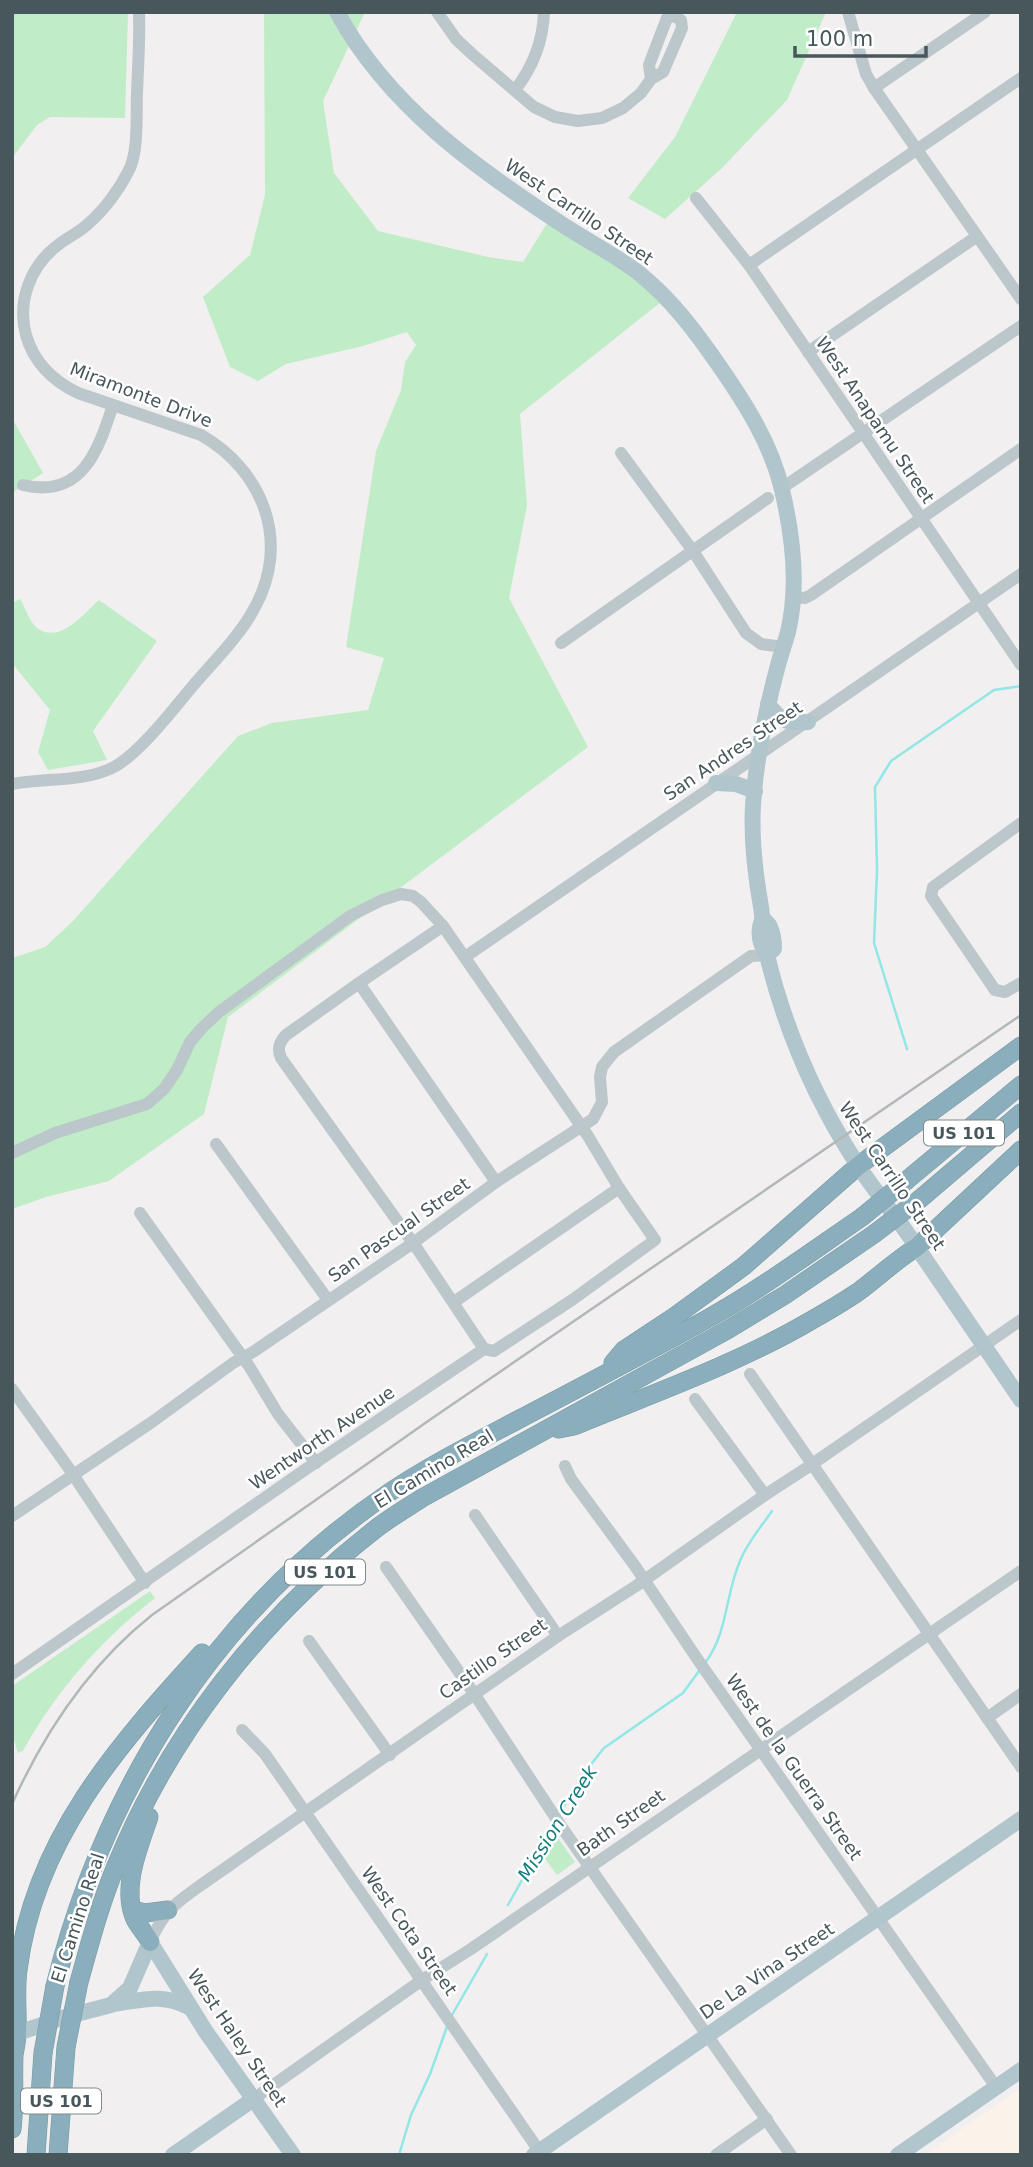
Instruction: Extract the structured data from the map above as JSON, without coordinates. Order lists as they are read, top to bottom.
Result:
{
  "streets": {
    "highway": ["US 101", "El Camino Real"],
    "main road": [
      "West Carrillo Street",
      "Castillo Street",
      "Bath Street",
      "De La Vina Street",
      "West Haley Street"
    ],
    "street": [
      "Miramonte Drive",
      "West Anapamu Street",
      "San Andres Street",
      "San Pascual Street",
      "Wentworth Avenue",
      "West de la Guerra Street",
      "West Cota Street"
    ]
  },
  "crossings": [
    ["West Carrillo Street", "San Andres Street"],
    ["West Carrillo Street", "San Pascual Street"],
    ["West Carrillo Street", "Castillo Street"],
    ["West Anapamu Street", "San Andres Street"],
    ["Castillo Street", "West de la Guerra Street"],
    ["Castillo Street", "West Cota Street"],
    ["Castillo Street", "West Haley Street"],
    ["West de la Guerra Street", "Bath Street"],
    ["West de la Guerra Street", "De La Vina Street"],
    ["Bath Street", "West Cota Street"],
    ["Bath Street", "West Haley Street"],
    ["West Cota Street", "De La Vina Street"]
  ],
  "water": ["Mission Creek"],
  "scale_bar": "100 m"
}
